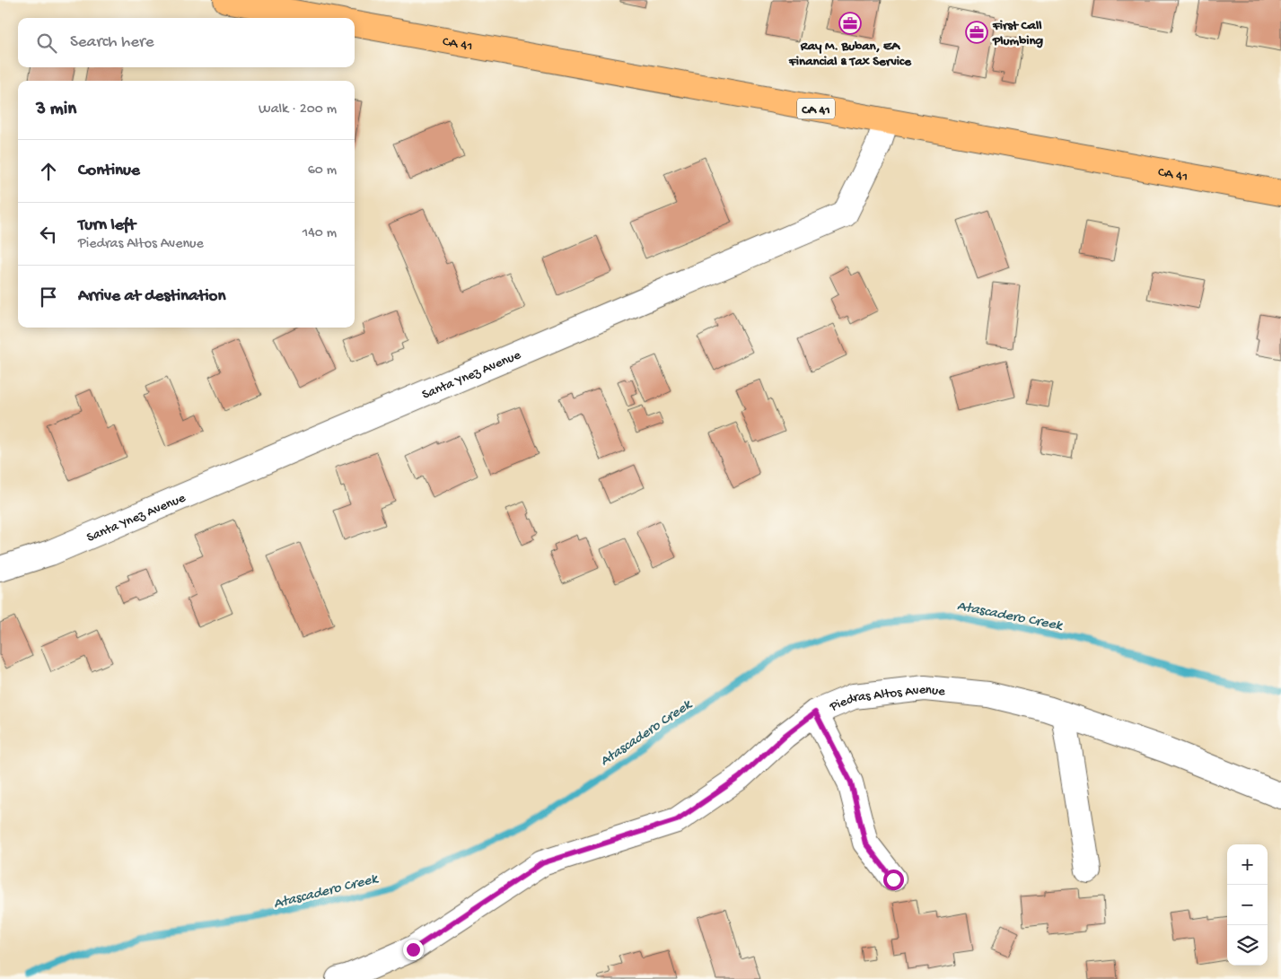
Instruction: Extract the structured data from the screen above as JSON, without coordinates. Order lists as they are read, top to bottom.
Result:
{
  "streets": {
    "main road": ["CA 41"],
    "street": ["Santa Ynez Avenue", "Piedras Altos Avenue"]
  },
  "crossings": [
    ["CA 41", "Santa Ynez Avenue"]
  ],
  "water": ["Atascadero Creek"],
  "places": {
    "office": ["Ray M. Buban, EA Financial & Tax Service", "First Call Plumbing"]
  },
  "page": {
    "search": "Search here",
    "heading": ["3 min", "Walk · 200 m"],
    "list": [
      ["Continue", "60 m"],
      ["Turn left", "Piedras Altos Avenue", "140 m"],
      "Arrive at destination"
    ],
    "map_buttons": ["+", "−"]
  }
}
